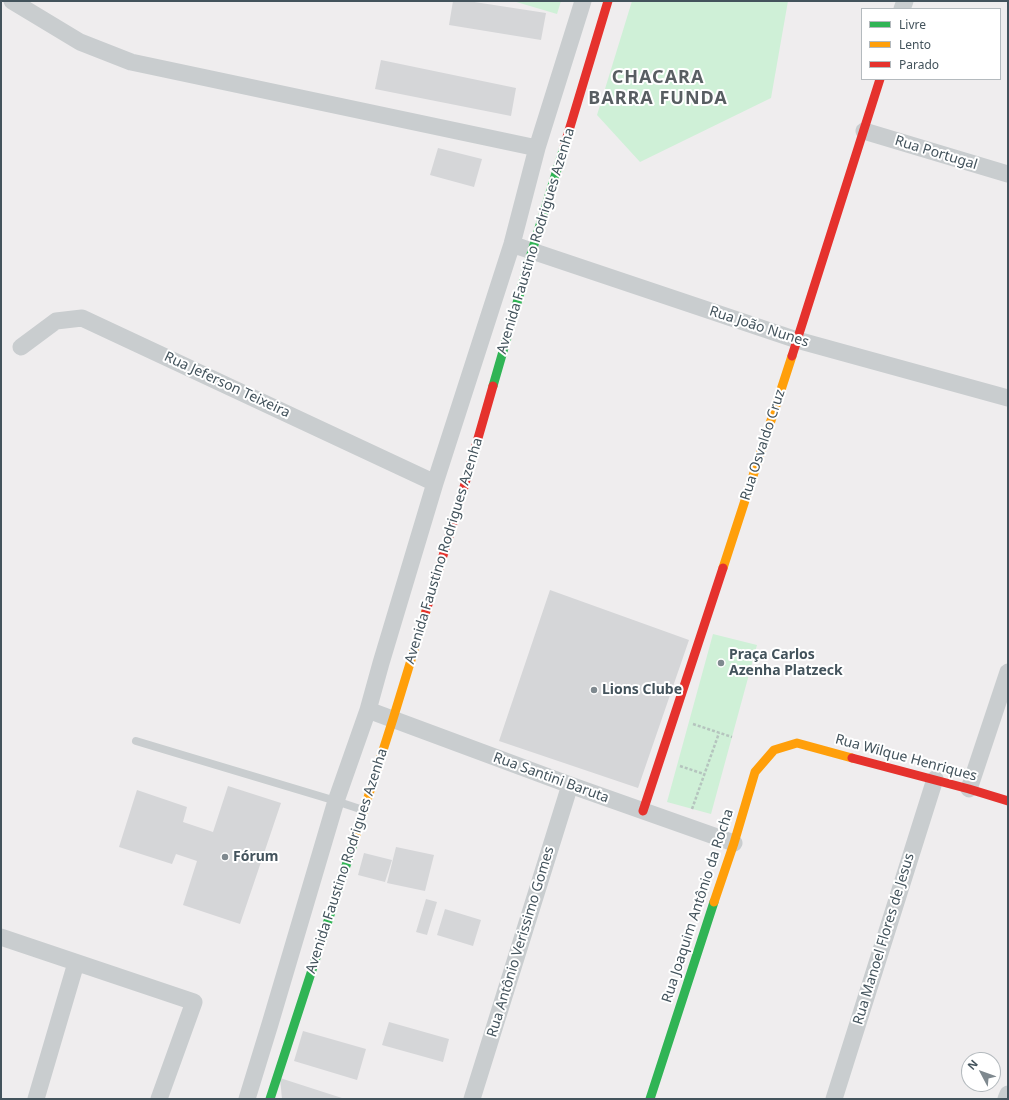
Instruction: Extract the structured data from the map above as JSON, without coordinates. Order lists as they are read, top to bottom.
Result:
{
  "streets": {
    "street": [
      "Rua Portugal",
      "Avenida Faustino Rodrigues Azenha",
      "Rua João Nunes",
      "Rua Jeferson Teixeira",
      "Rua Osvaldo Cruz",
      "Rua Wilque Henriques",
      "Rua Santini Baruta",
      "Rua Joaquim Antônio da Rocha",
      "Rua Manoel Flores de Jesus",
      "Rua Antônio Verissimo Gomes"
    ]
  },
  "crossings": [
    ["Rua Portugal", "Rua Osvaldo Cruz"],
    ["Avenida Faustino Rodrigues Azenha", "Rua João Nunes"],
    ["Avenida Faustino Rodrigues Azenha", "Rua Jeferson Teixeira"],
    ["Avenida Faustino Rodrigues Azenha", "Rua Santini Baruta"],
    ["Rua João Nunes", "Rua Osvaldo Cruz"],
    ["Rua Osvaldo Cruz", "Rua Santini Baruta"],
    ["Rua Wilque Henriques", "Rua Joaquim Antônio da Rocha"],
    ["Rua Wilque Henriques", "Rua Manoel Flores de Jesus"],
    ["Rua Santini Baruta", "Rua Joaquim Antônio da Rocha"],
    ["Rua Santini Baruta", "Rua Antônio Verissimo Gomes"]
  ],
  "districts": ["CHACARA BARRA FUNDA"],
  "places": ["Praça Carlos Azenha Platzeck", "Lions Clube", "Fórum"],
  "legend": ["Livre", "Lento", "Parado"],
  "north": "top left"
}
